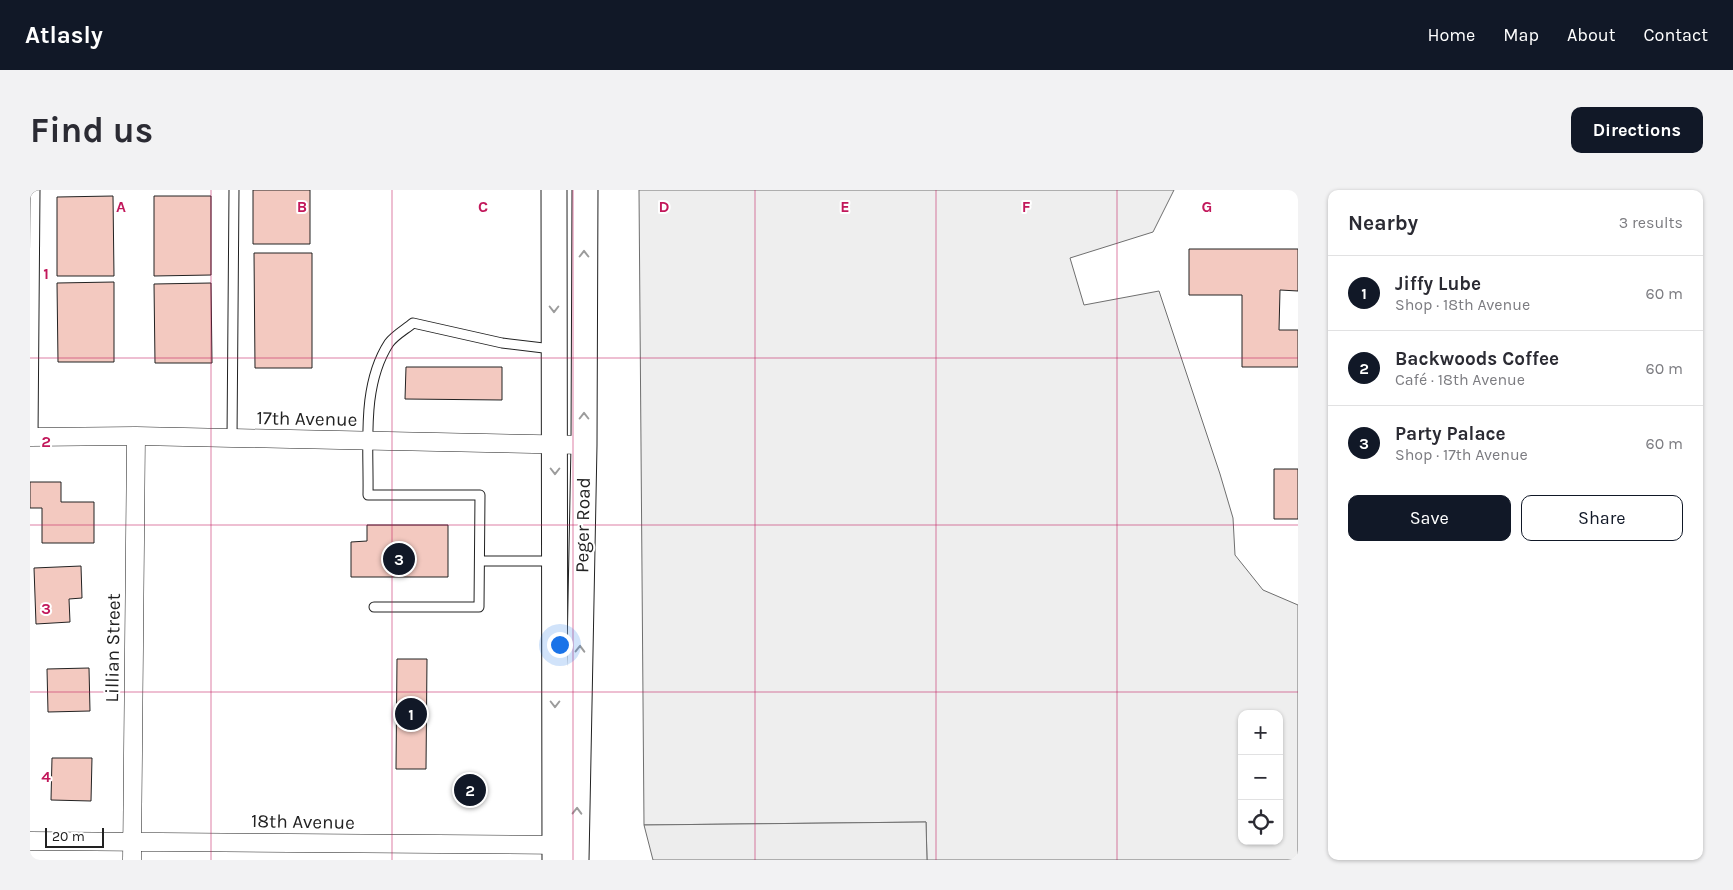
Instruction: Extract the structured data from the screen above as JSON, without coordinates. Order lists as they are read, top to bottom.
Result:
{
  "streets": {
    "main road": ["Peger Road"],
    "street": ["17th Avenue", "Lillian Street", "18th Avenue"]
  },
  "crossings": [
    ["17th Avenue", "Peger Road"],
    ["17th Avenue", "Lillian Street"],
    ["Peger Road", "18th Avenue"],
    ["Lillian Street", "18th Avenue"]
  ],
  "scale_bar": "20 m",
  "page": {
    "header": "Atlasly",
    "nav": [
      "Home",
      "Map",
      "About",
      "Contact"
    ],
    "buttons": [
      "Directions",
      ["Save", "Share"]
    ],
    "title": "Find us",
    "heading": ["Nearby", "3 results"],
    "list": [
      {
        "mark": "1",
        "name": "Jiffy Lube",
        "note": "Shop · 18th Avenue",
        "value": "60 m"
      },
      {
        "mark": "2",
        "name": "Backwoods Coffee",
        "note": "Café · 18th Avenue",
        "value": "60 m"
      },
      {
        "mark": "3",
        "name": "Party Palace",
        "note": "Shop · 17th Avenue",
        "value": "60 m"
      }
    ],
    "pins": ["3", "1", "2"],
    "map_buttons": ["+", "−"],
    "scale": "20 m"
  },
  "grid": {
    "columns": [
      "A",
      "B",
      "C",
      "D",
      "E",
      "F",
      "G"
    ],
    "rows": [
      "1",
      "2",
      "3",
      "4"
    ]
  }
}
